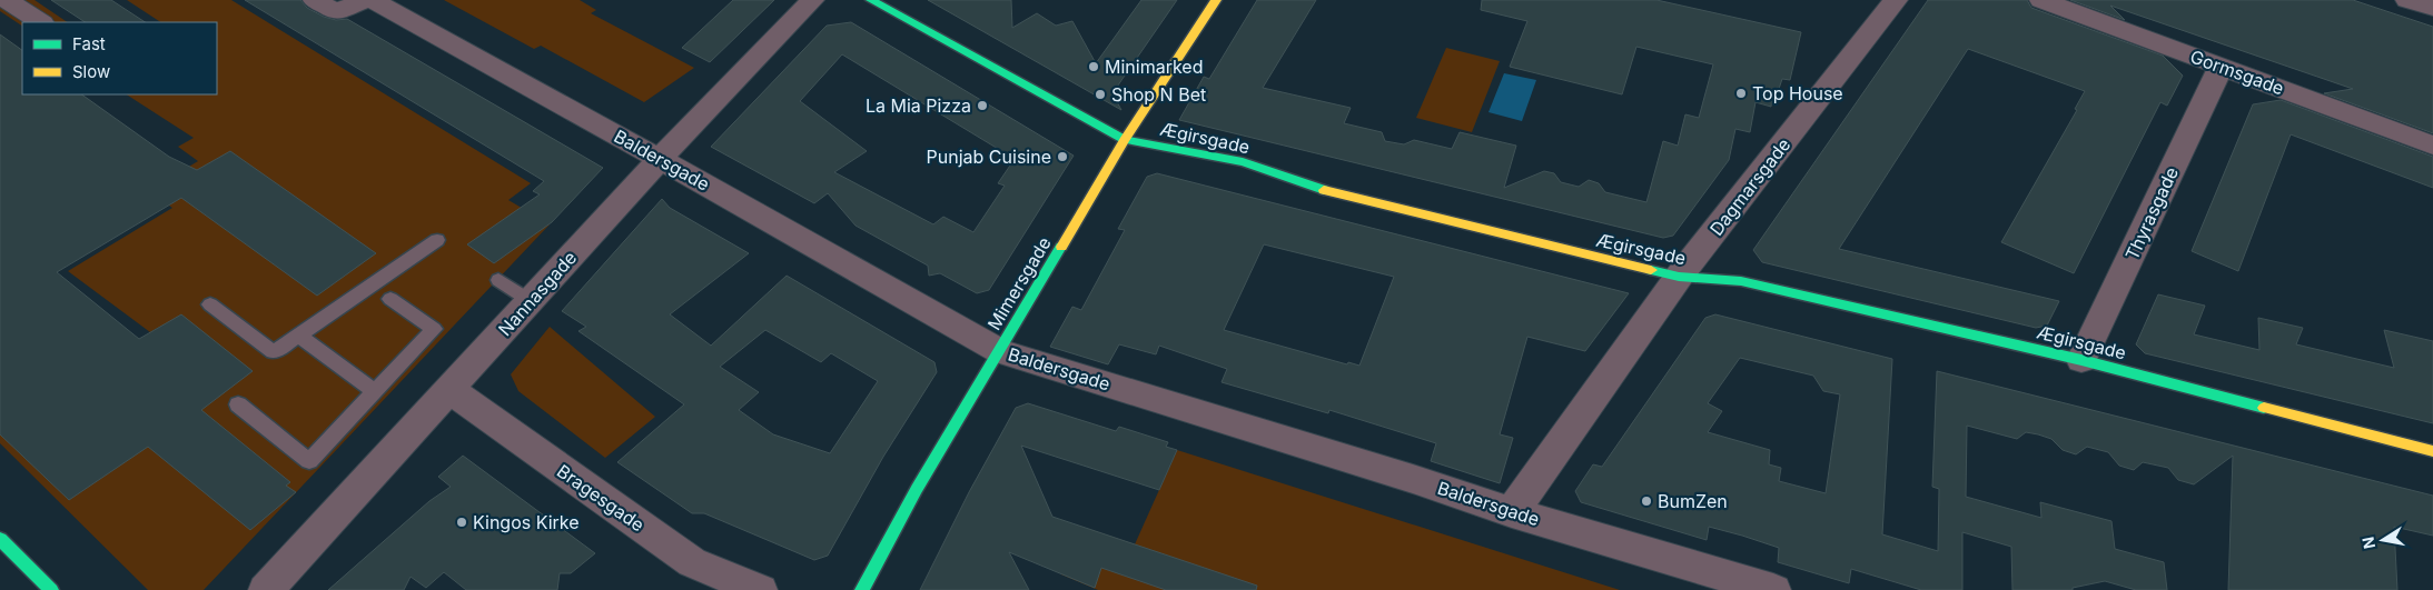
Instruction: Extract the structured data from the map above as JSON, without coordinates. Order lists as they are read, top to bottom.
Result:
{
  "streets": {
    "street": [
      "Gormsgade",
      "Ægirsgade",
      "Baldersgade",
      "Dagmarsgade",
      "Thyrasgade",
      "Mimersgade",
      "Nannasgade",
      "Bragesgade"
    ]
  },
  "crossings": [
    ["Gormsgade", "Thyrasgade"],
    ["Ægirsgade", "Dagmarsgade"],
    ["Ægirsgade", "Thyrasgade"],
    ["Ægirsgade", "Mimersgade"],
    ["Baldersgade", "Dagmarsgade"],
    ["Baldersgade", "Mimersgade"],
    ["Baldersgade", "Nannasgade"],
    ["Nannasgade", "Bragesgade"]
  ],
  "places": [
    "Minimarked",
    "Top House",
    "Shop N Bet",
    "La Mia Pizza",
    "Punjab Cuisine",
    "BumZen",
    "Kingos Kirke"
  ],
  "legend": ["Fast", "Slow"],
  "north": "left"
}
